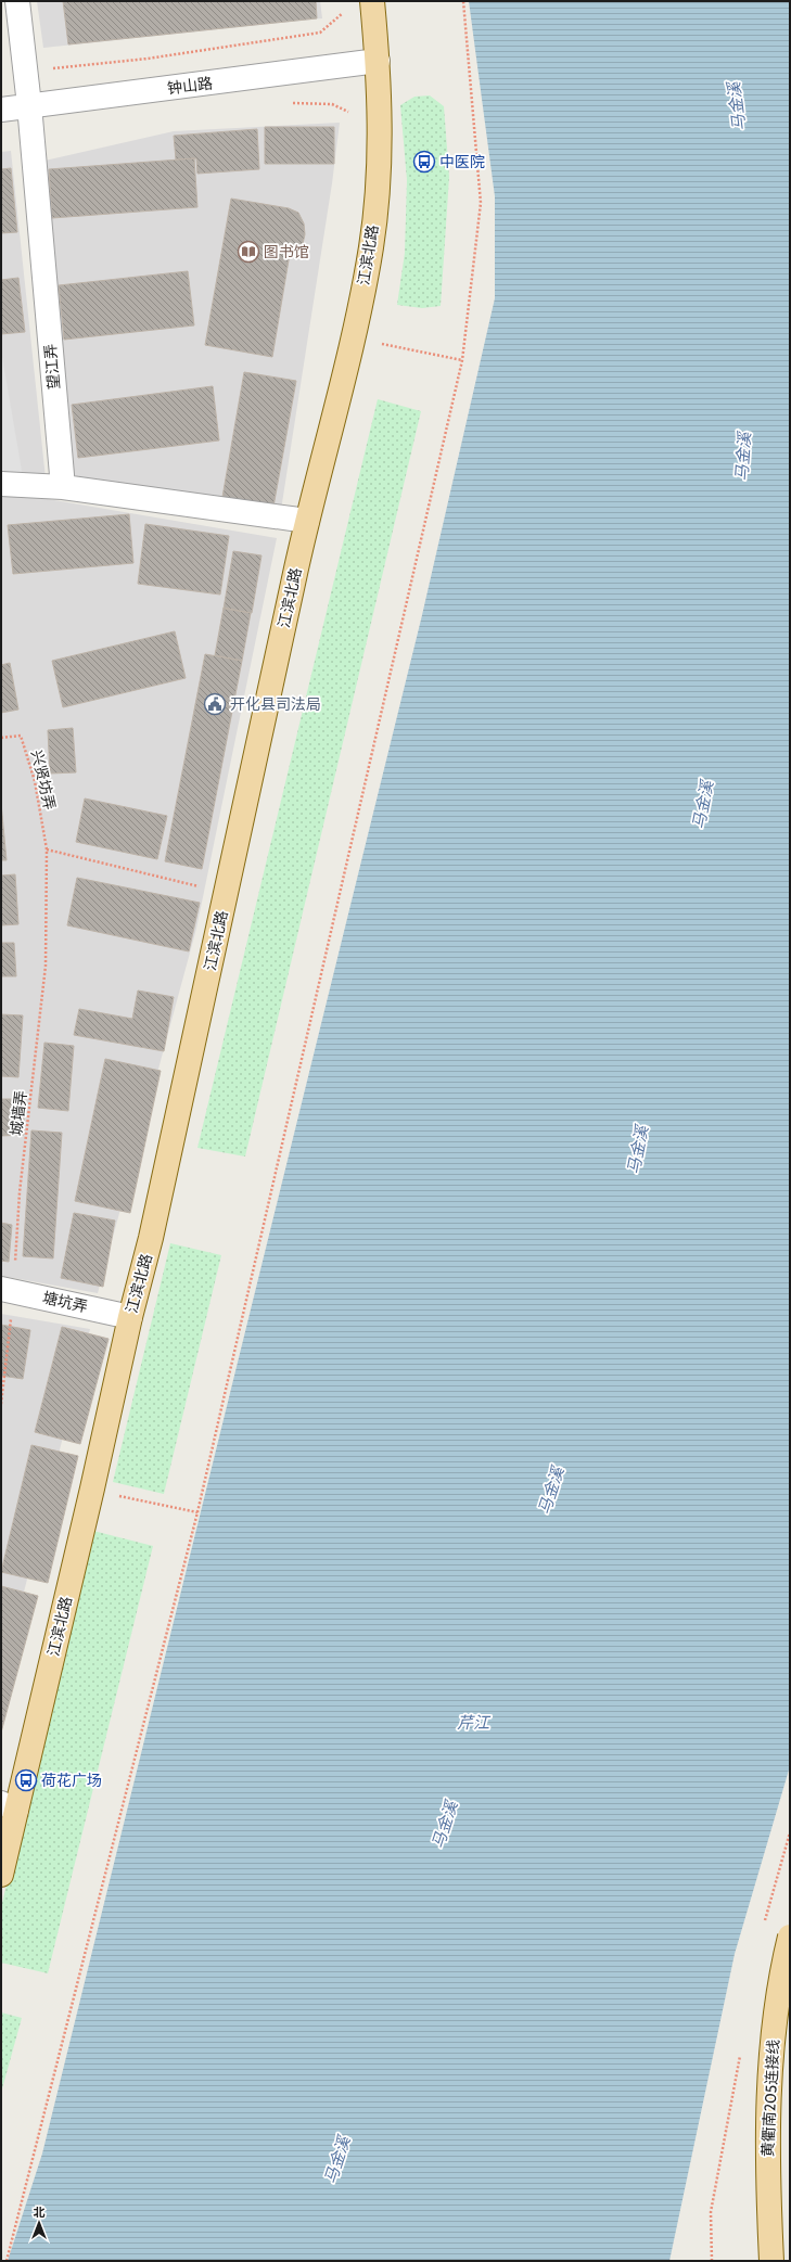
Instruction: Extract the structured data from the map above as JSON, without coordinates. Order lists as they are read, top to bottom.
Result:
{
  "streets": {
    "main road": ["江滨北路", "黄衢南205连接线"],
    "street": ["钟山路", "望江弄", "塘坑弄"],
    "path": ["兴贤坊弄", "城墙弄"]
  },
  "crossings": [
    ["钟山路", "江滨北路"],
    ["钟山路", "望江弄"],
    ["江滨北路", "塘坑弄"],
    ["兴贤坊弄", "城墙弄"],
    ["城墙弄", "塘坑弄"]
  ],
  "water": ["马金溪", "芹江"],
  "places": {
    "bus stop": ["中医院", "荷花广场"],
    "library": ["图书馆"],
    "public building": ["开化县司法局"]
  },
  "north": "top"
}
